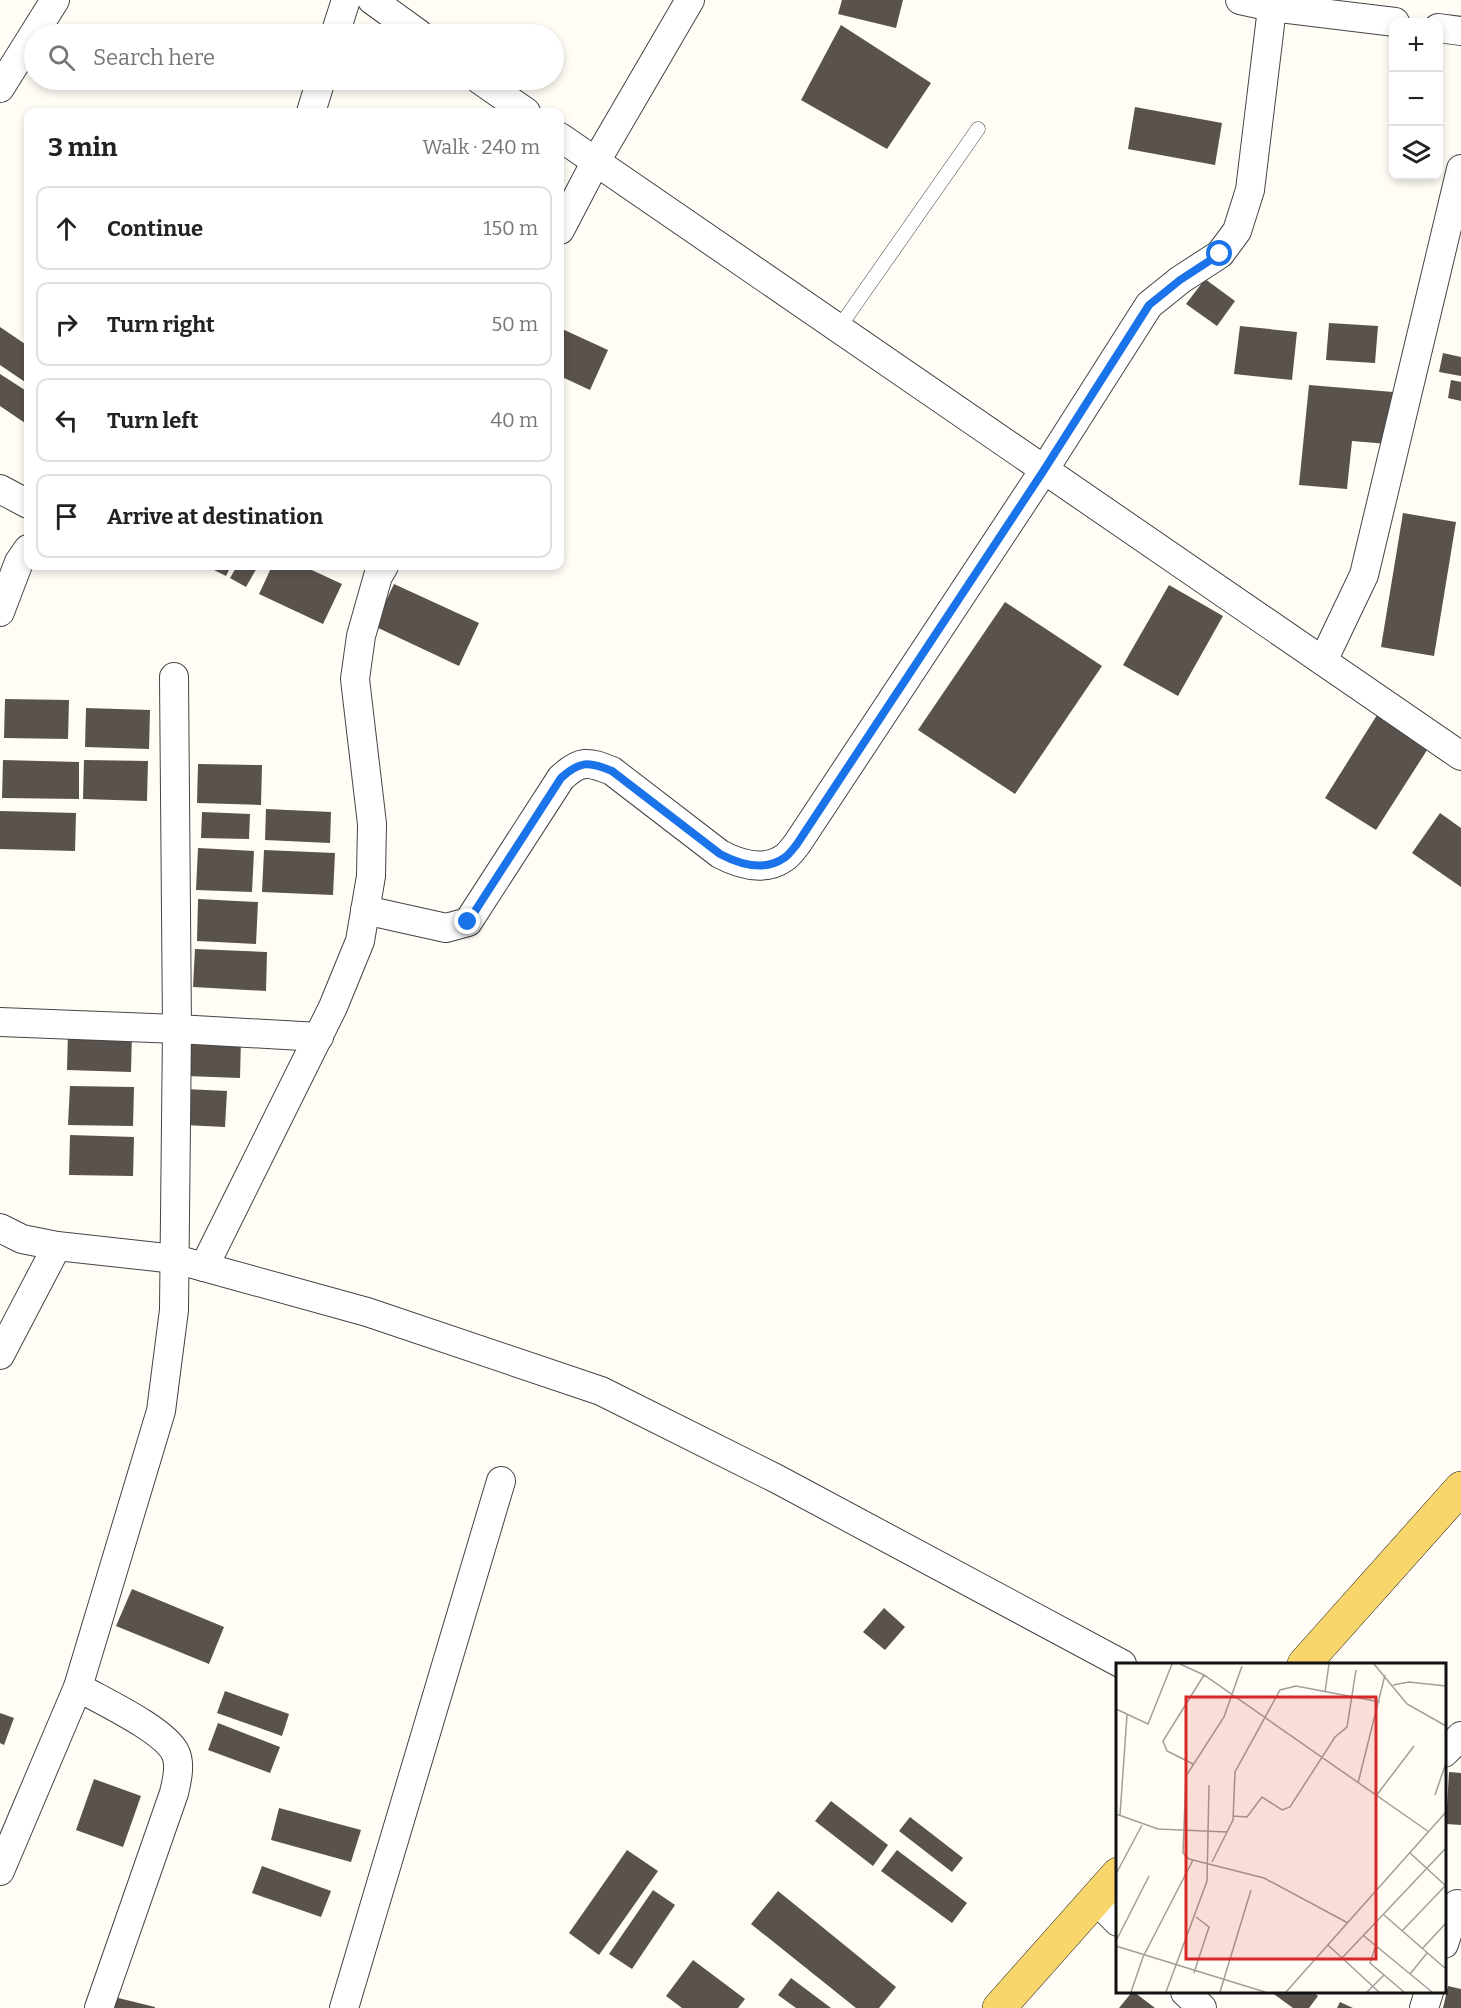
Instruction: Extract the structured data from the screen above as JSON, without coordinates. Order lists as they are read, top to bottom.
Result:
{
  "page": {
    "map_buttons": ["+", "−"],
    "search": "Search here",
    "heading": ["3 min", "Walk · 240 m"],
    "list": [
      ["Continue", "150 m"],
      ["Turn right", "50 m"],
      ["Turn left", "40 m"],
      "Arrive at destination"
    ]
  }
}
